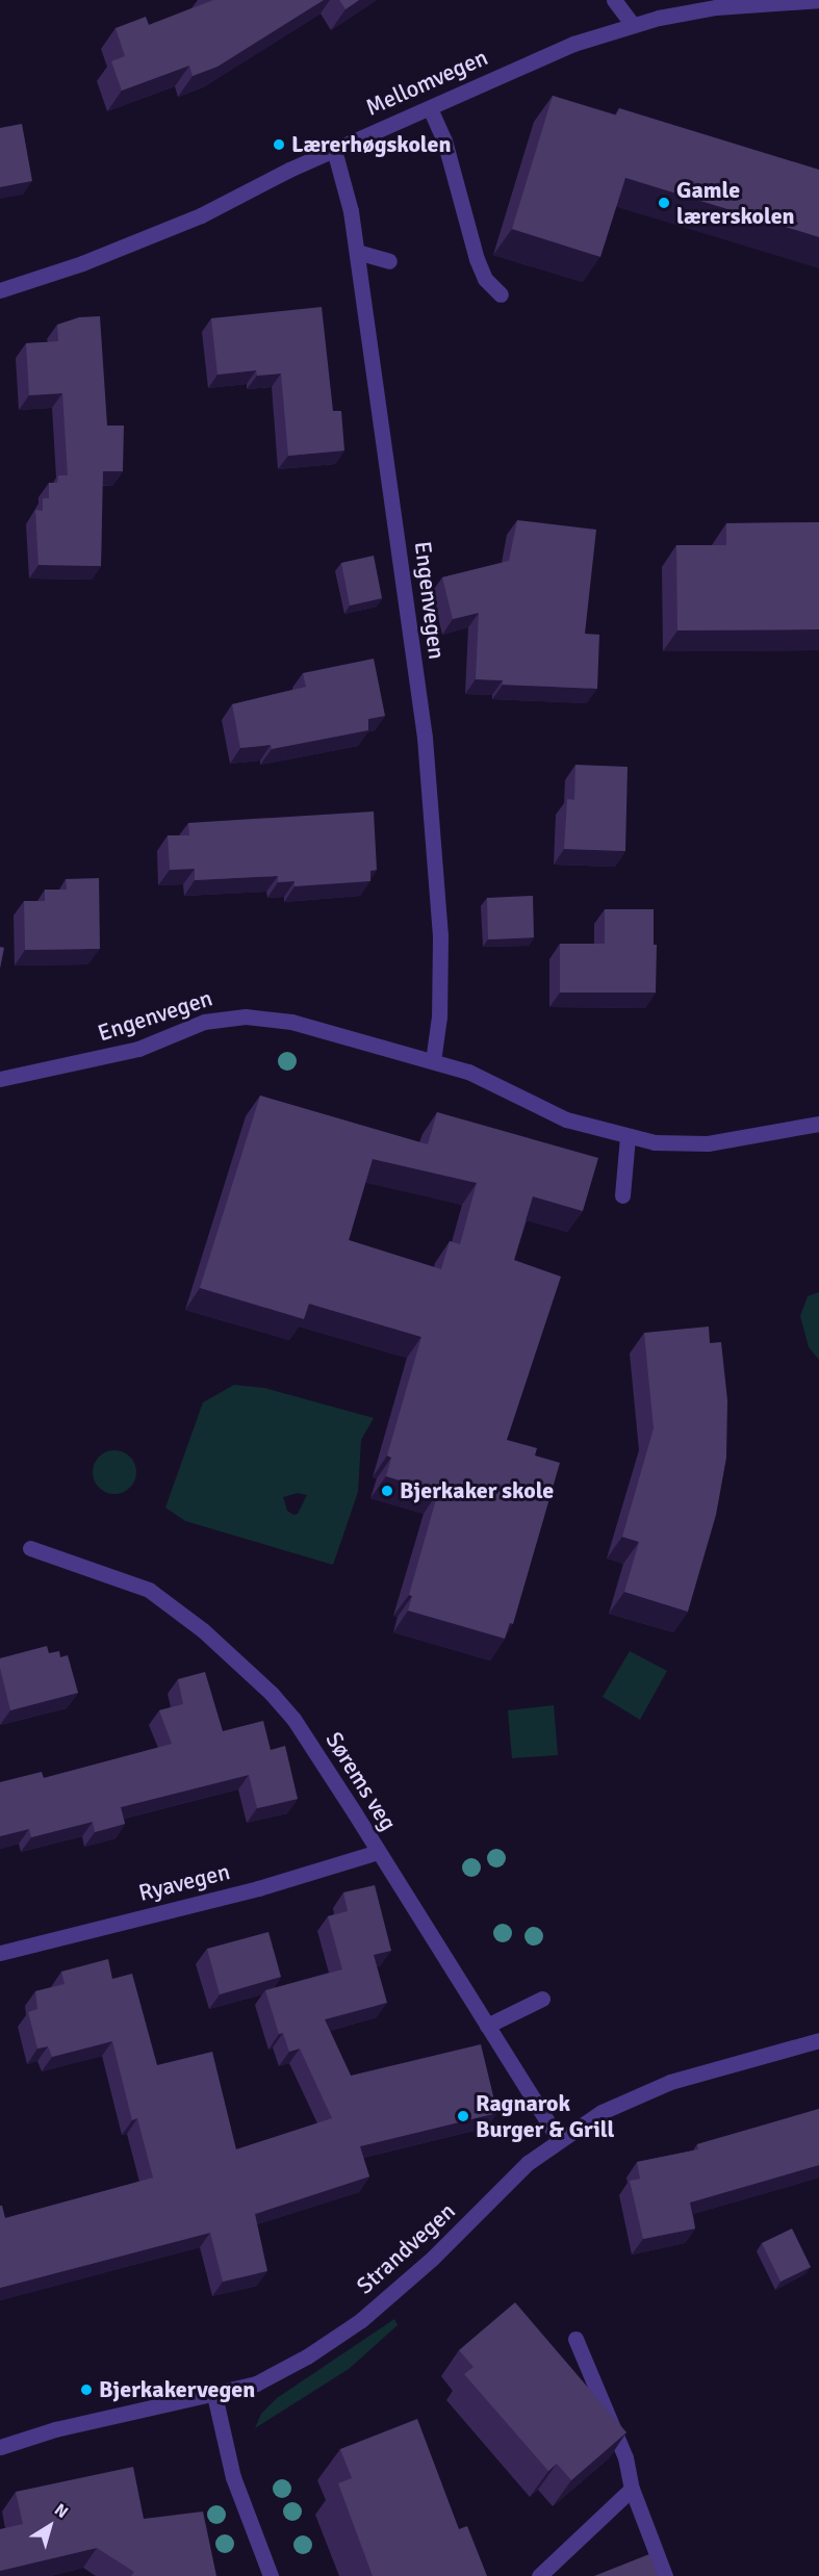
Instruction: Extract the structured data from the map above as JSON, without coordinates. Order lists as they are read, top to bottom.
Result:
{
  "streets": {
    "street": [
      "Mellomvegen",
      "Engenvegen",
      "Sørems veg",
      "Ryavegen",
      "Strandvegen"
    ]
  },
  "crossings": [
    ["Mellomvegen", "Engenvegen"],
    ["Sørems veg", "Ryavegen"],
    ["Sørems veg", "Strandvegen"]
  ],
  "places": [
    "Lærerhøgskolen",
    "Gamle lærerskolen",
    "Bjerkaker skole",
    "Ragnarok Burger & Grill",
    "Bjerkakervegen"
  ],
  "north": "top right"
}
